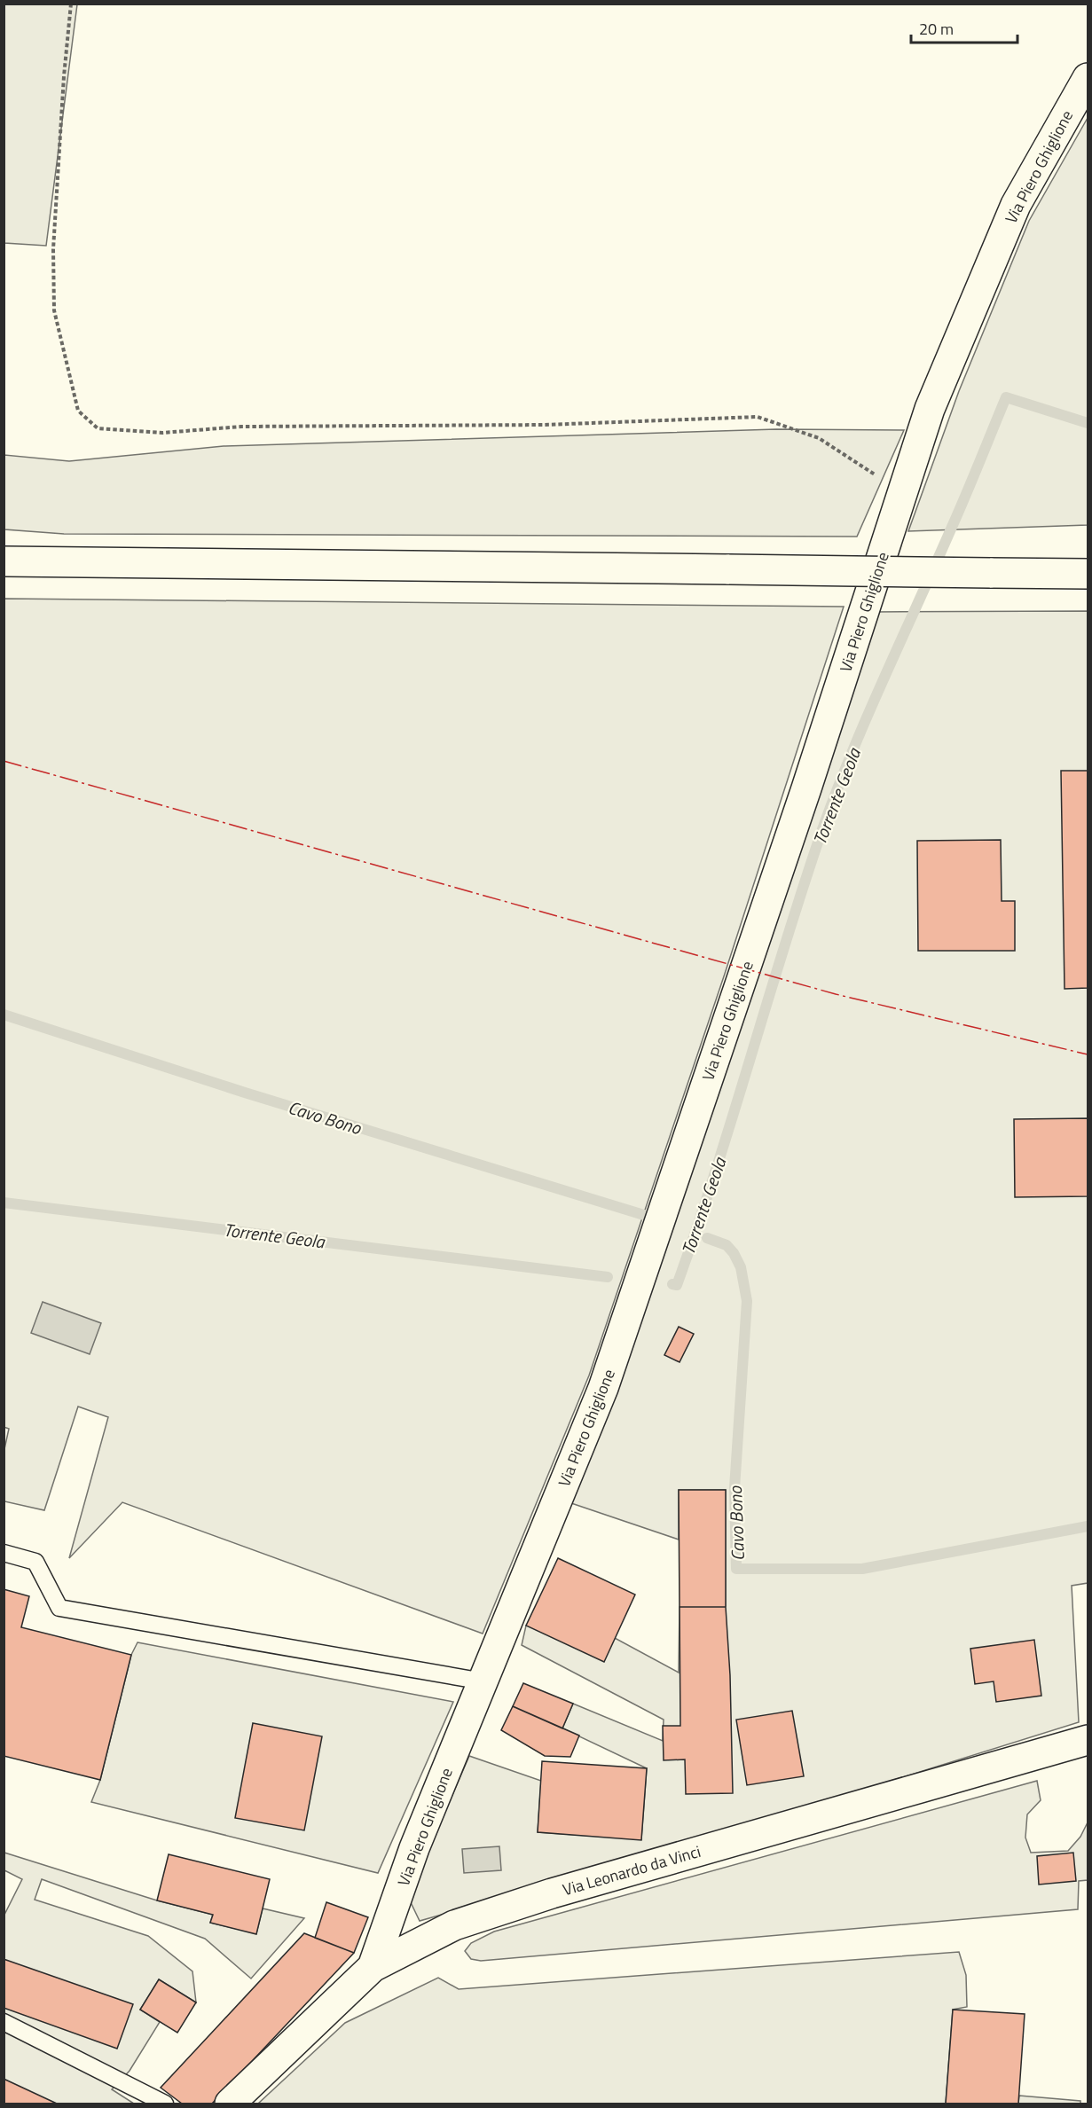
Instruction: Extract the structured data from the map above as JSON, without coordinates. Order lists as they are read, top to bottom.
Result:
{
  "streets": {
    "main road": ["Via Piero Ghiglione", "Via Leonardo da Vinci"]
  },
  "crossings": [
    ["Via Piero Ghiglione", "Via Leonardo da Vinci"]
  ],
  "water": ["Torrente Geola", "Cavo Bono"],
  "scale_bar": "20 m"
}
